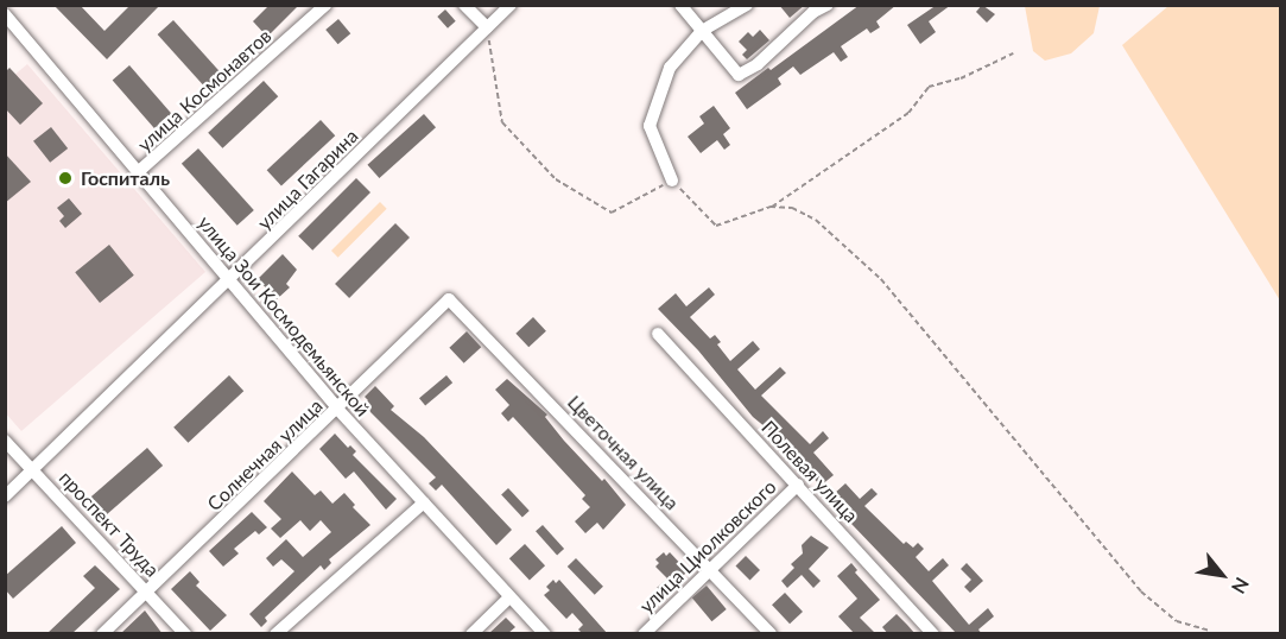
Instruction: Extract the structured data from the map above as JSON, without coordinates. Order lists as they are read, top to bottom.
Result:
{
  "streets": {
    "street": [
      "улица Космонавтов",
      "улица Гагарина",
      "улица Зои Космодемьянской",
      "Цветочная улица",
      "Солнечная улица",
      "Полевая улица",
      "проспект Труда",
      "улица Циолковского"
    ]
  },
  "crossings": [
    ["улица Космонавтов", "улица Зои Космодемьянской"],
    ["улица Гагарина", "улица Зои Космодемьянской"],
    ["улица Гагарина", "проспект Труда"],
    ["улица Зои Космодемьянской", "Солнечная улица"],
    ["Цветочная улица", "Солнечная улица"],
    ["Цветочная улица", "улица Циолковского"],
    ["Солнечная улица", "проспект Труда"],
    ["Полевая улица", "улица Циолковского"]
  ],
  "places": ["Госпиталь"],
  "north": "bottom right"
}
